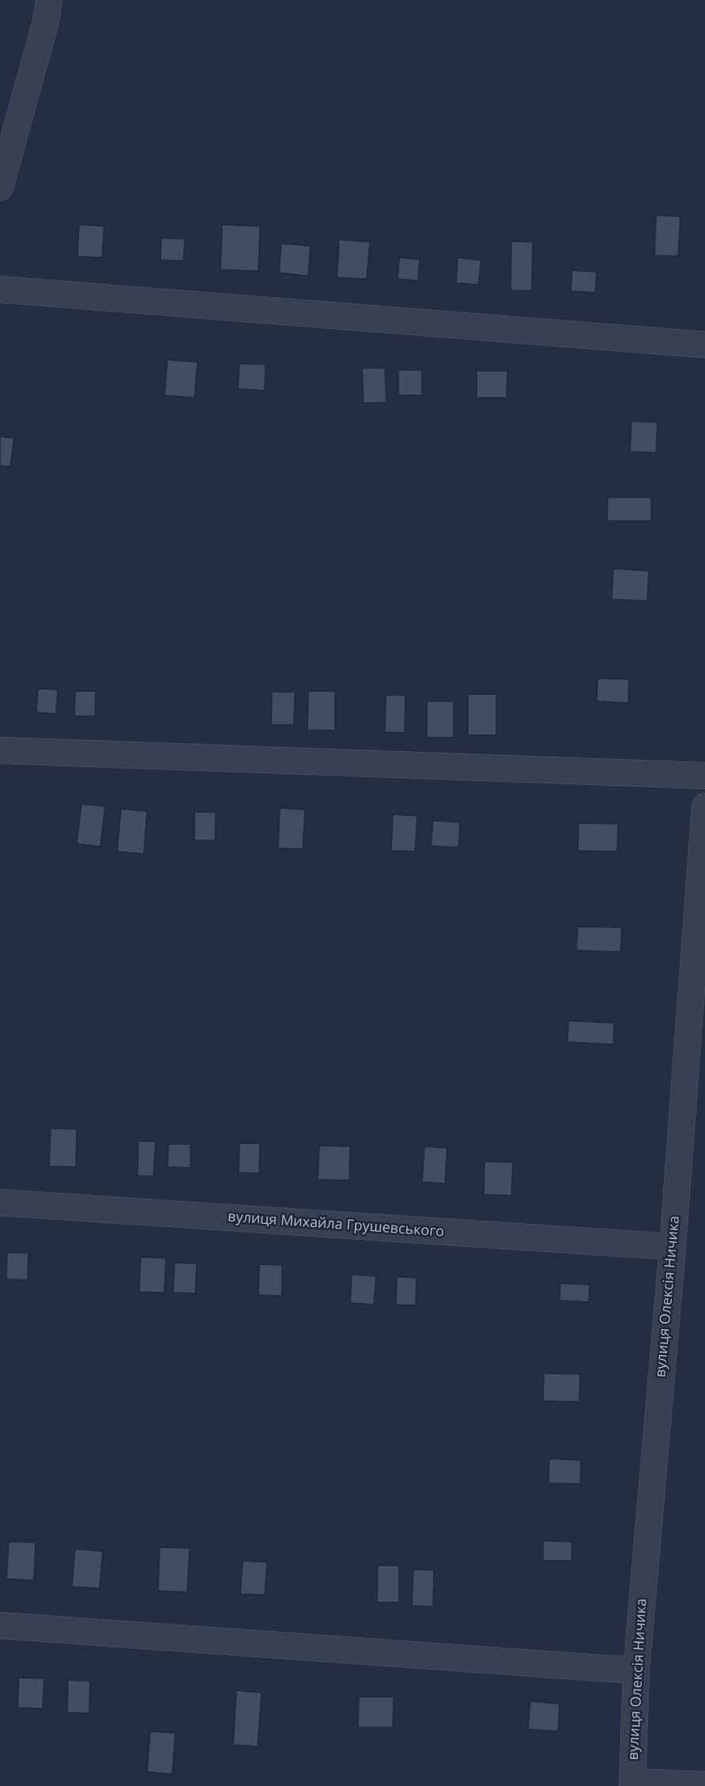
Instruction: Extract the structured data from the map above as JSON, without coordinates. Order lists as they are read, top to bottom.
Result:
{
  "streets": {
    "street": ["вулиця Михайла Грушевського", "вулиця Олексія Ничика"]
  },
  "crossings": [
    ["вулиця Михайла Грушевського", "вулиця Олексія Ничика"]
  ]
}
